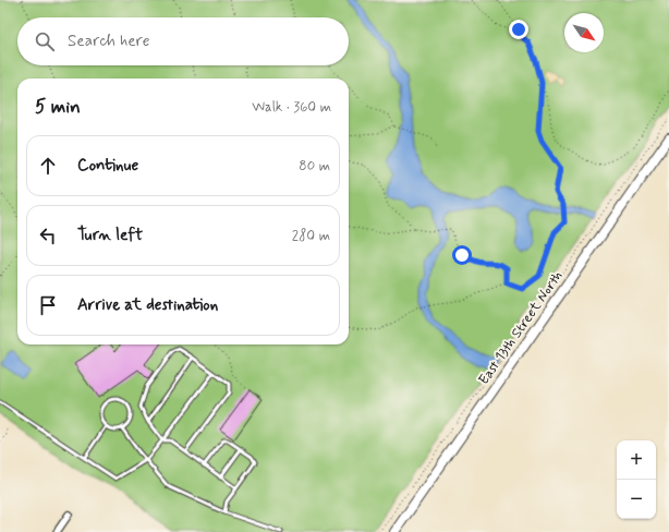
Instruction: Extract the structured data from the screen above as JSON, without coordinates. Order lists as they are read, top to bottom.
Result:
{
  "streets": {
    "main road": ["East 13th Street North"]
  },
  "north": "bottom right",
  "page": {
    "search": "Search here",
    "heading": ["5 min", "Walk · 360 m"],
    "list": [
      ["Continue", "80 m"],
      ["Turn left", "280 m"],
      "Arrive at destination"
    ],
    "map_buttons": ["+", "−"]
  }
}
